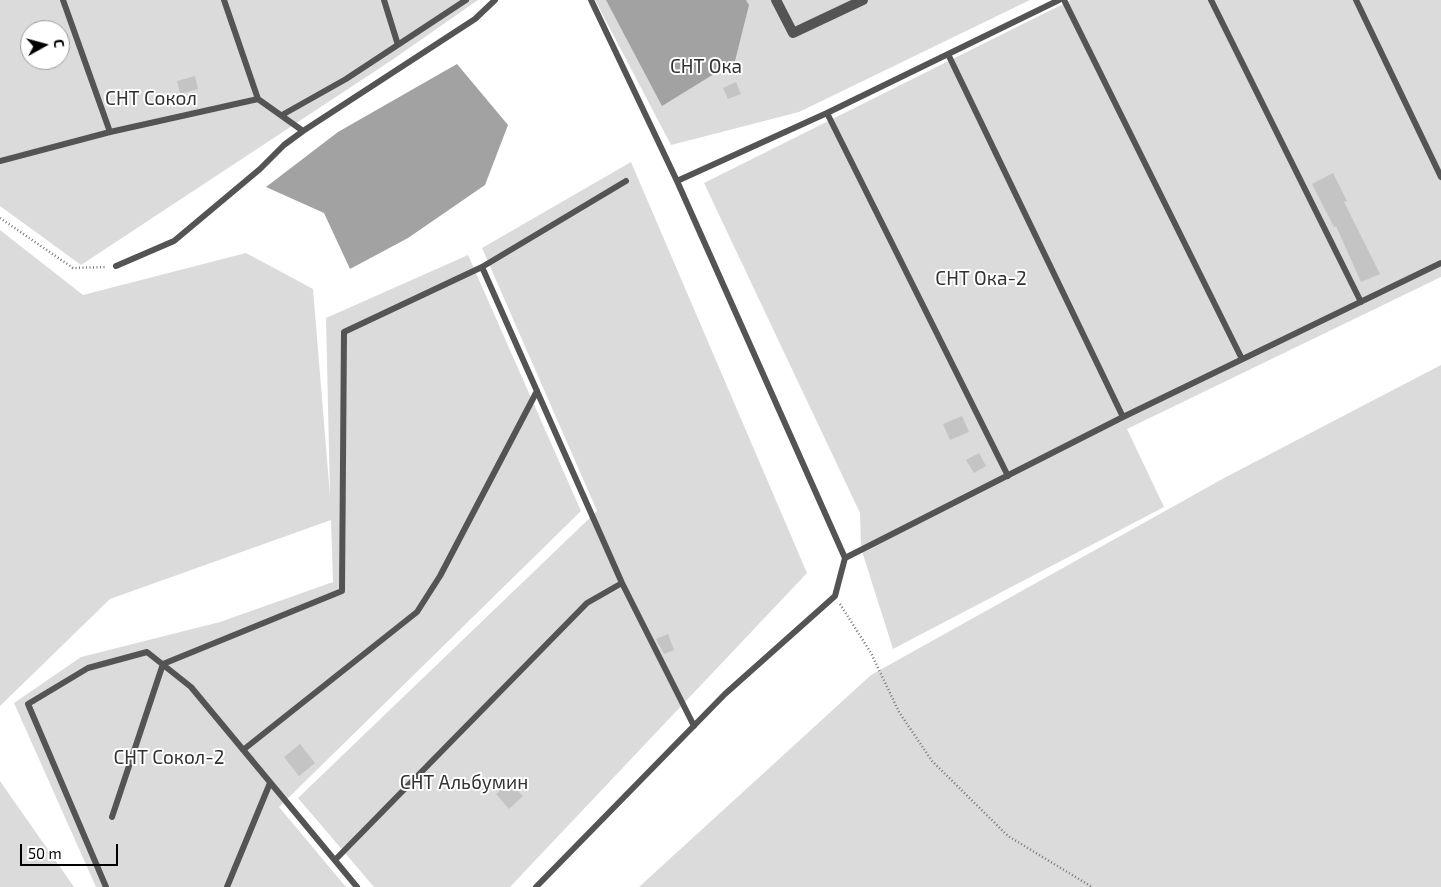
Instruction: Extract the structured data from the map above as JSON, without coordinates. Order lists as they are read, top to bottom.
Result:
{
  "parks": [
    "СНТ Ока",
    "СНТ Сокол",
    "СНТ Ока-2",
    "СНТ Сокол-2",
    "СНТ Альбумин"
  ],
  "scale_bar": "50 m",
  "north": "right"
}
